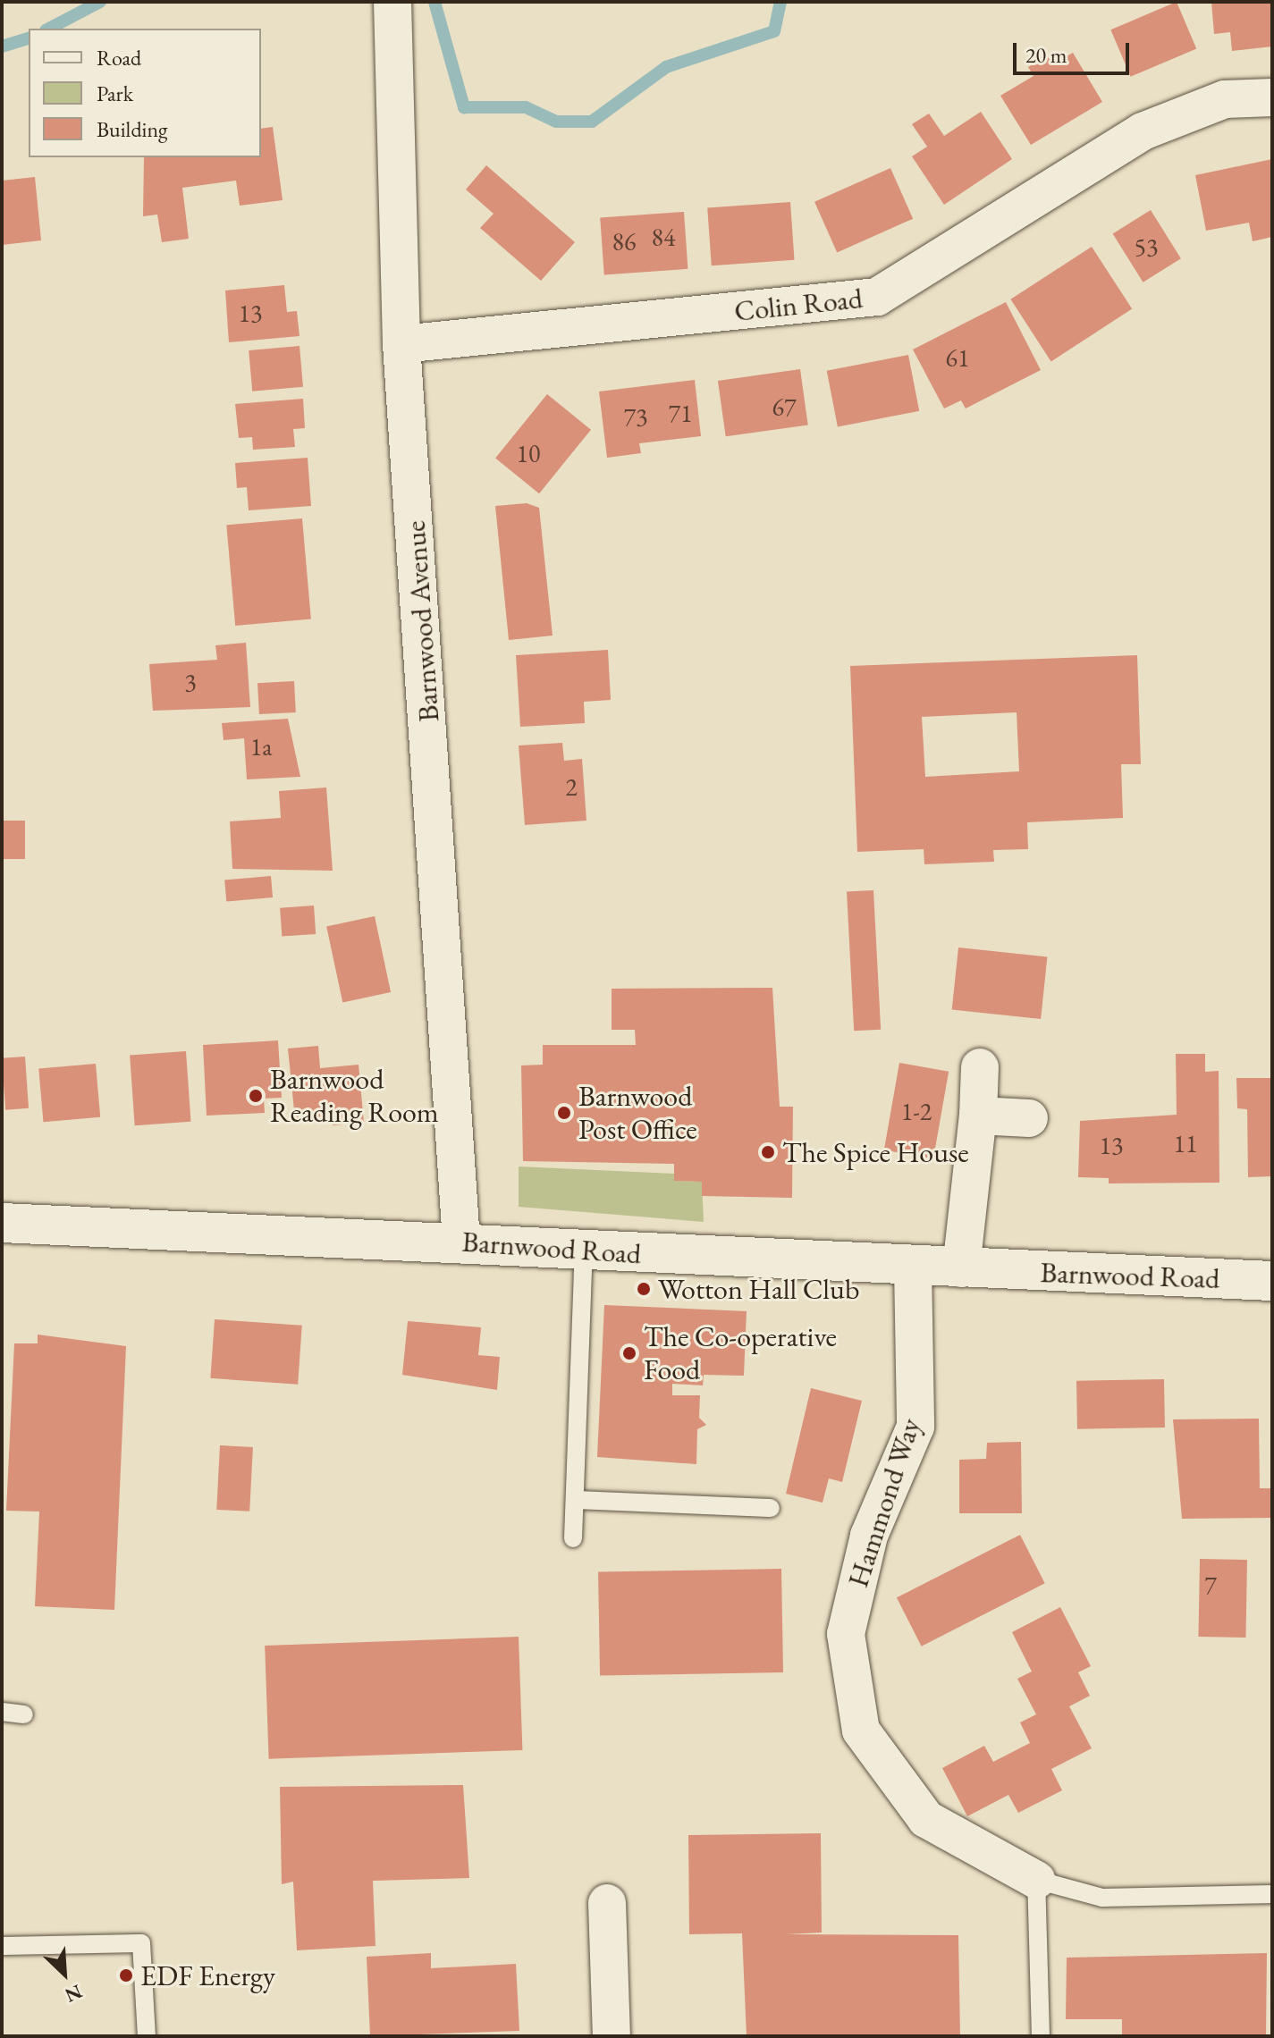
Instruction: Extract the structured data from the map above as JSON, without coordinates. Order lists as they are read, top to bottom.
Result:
{
  "streets": {
    "street": [
      "Colin Road",
      "Barnwood Avenue",
      "Barnwood Road",
      "Hammond Way"
    ]
  },
  "crossings": [
    ["Colin Road", "Barnwood Avenue"],
    ["Barnwood Avenue", "Barnwood Road"],
    ["Barnwood Road", "Hammond Way"]
  ],
  "places": [
    "Barnwood Reading Room",
    "Barnwood Post Office",
    "The Spice House",
    "Wotton Hall Club",
    "The Co-operative Food",
    "EDF Energy"
  ],
  "house_numbers": [
    "84",
    "86",
    "53",
    "13",
    "61",
    "67",
    "71",
    "73",
    "10",
    "3",
    "1a",
    "2",
    "1-2",
    "11",
    "13",
    "7"
  ],
  "legend": ["Road", "Park", "Building"],
  "scale_bar": "20 m",
  "north": "bottom right"
}
